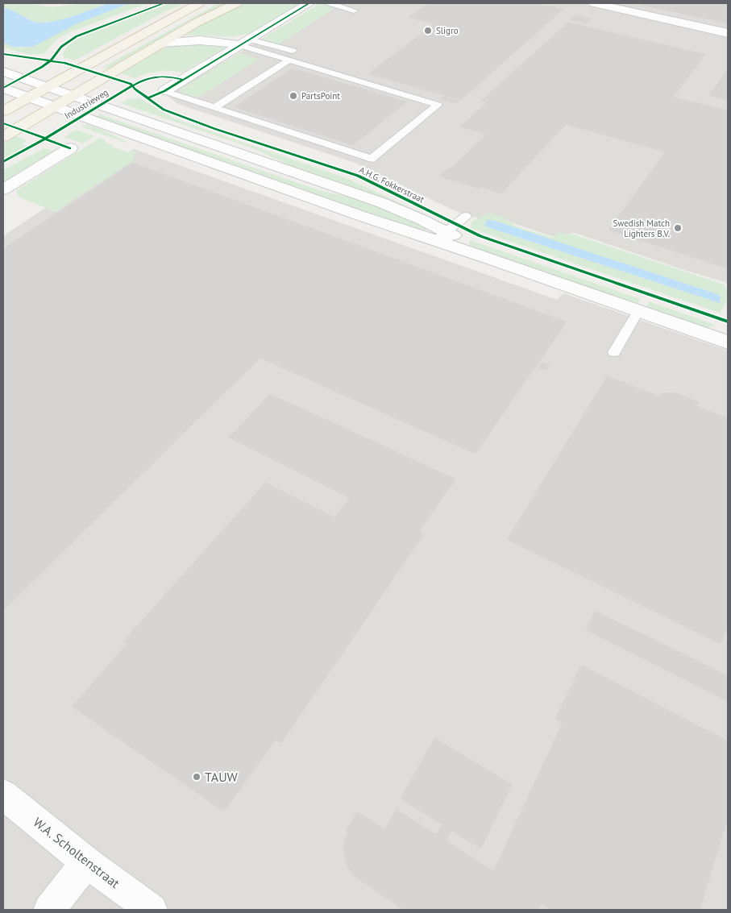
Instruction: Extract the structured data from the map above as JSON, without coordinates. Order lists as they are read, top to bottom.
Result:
{
  "streets": {
    "main road": ["Industrieweg"],
    "street": ["A.H.G. Fokkerstraat", "W.A. Scholtenstraat"]
  },
  "crossings": [
    ["Industrieweg", "A.H.G. Fokkerstraat"]
  ],
  "places": [
    "Sligro",
    "PartsPoint",
    "Swedish Match Lighters B.V.",
    "TAUW"
  ]
}
